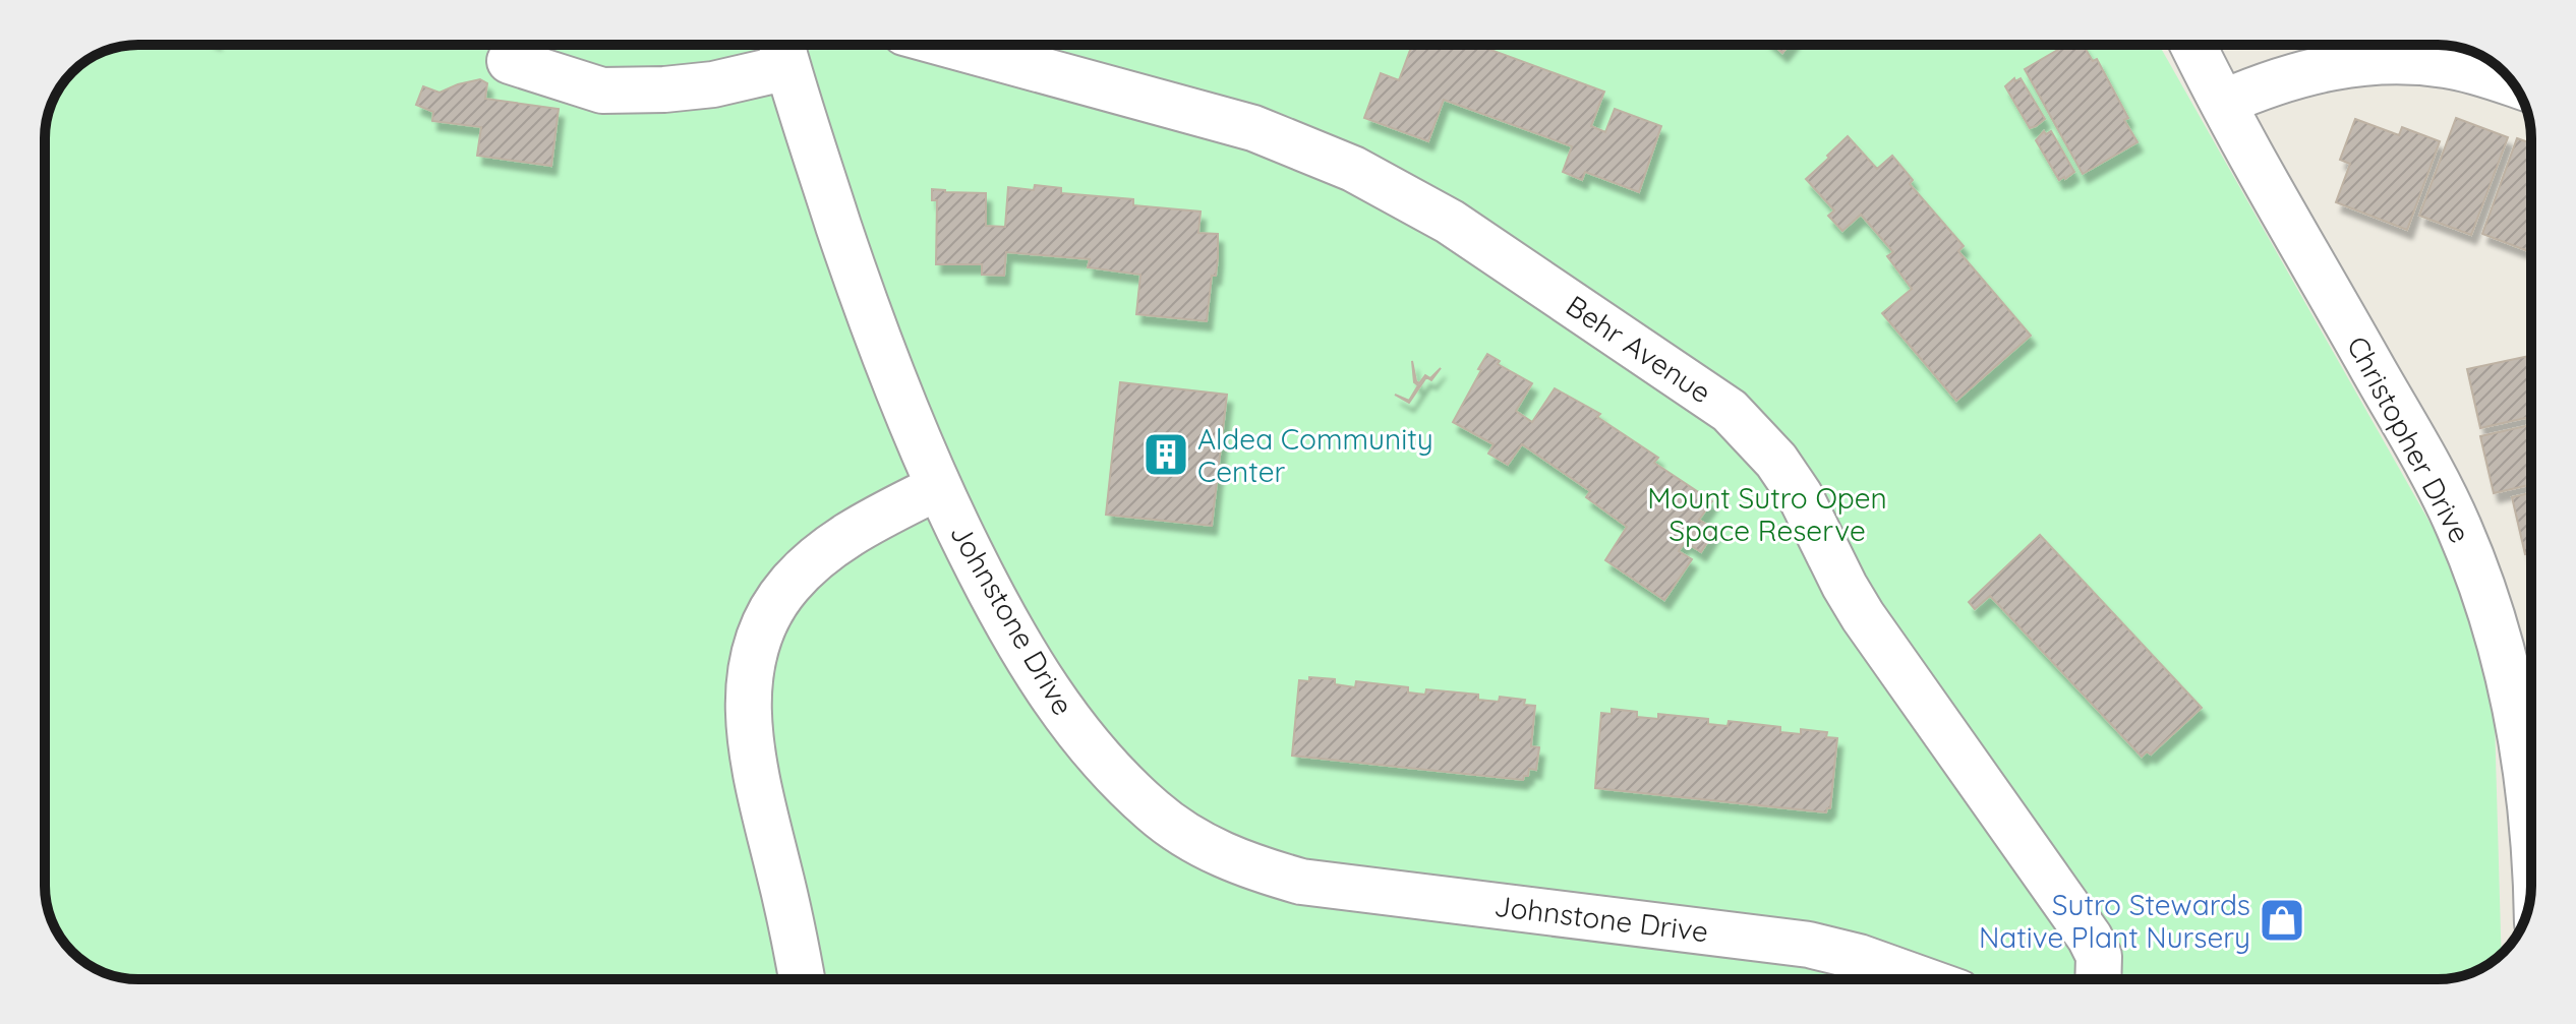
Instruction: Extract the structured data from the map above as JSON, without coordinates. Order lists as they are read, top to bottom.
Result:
{
  "streets": {
    "street": ["Behr Avenue", "Christopher Drive", "Johnstone Drive"]
  },
  "parks": ["Mount Sutro Open Space Reserve"],
  "places": {
    "building": ["Aldea Community Center"],
    "shop": ["Sutro Stewards Native Plant Nursery"]
  }
}
